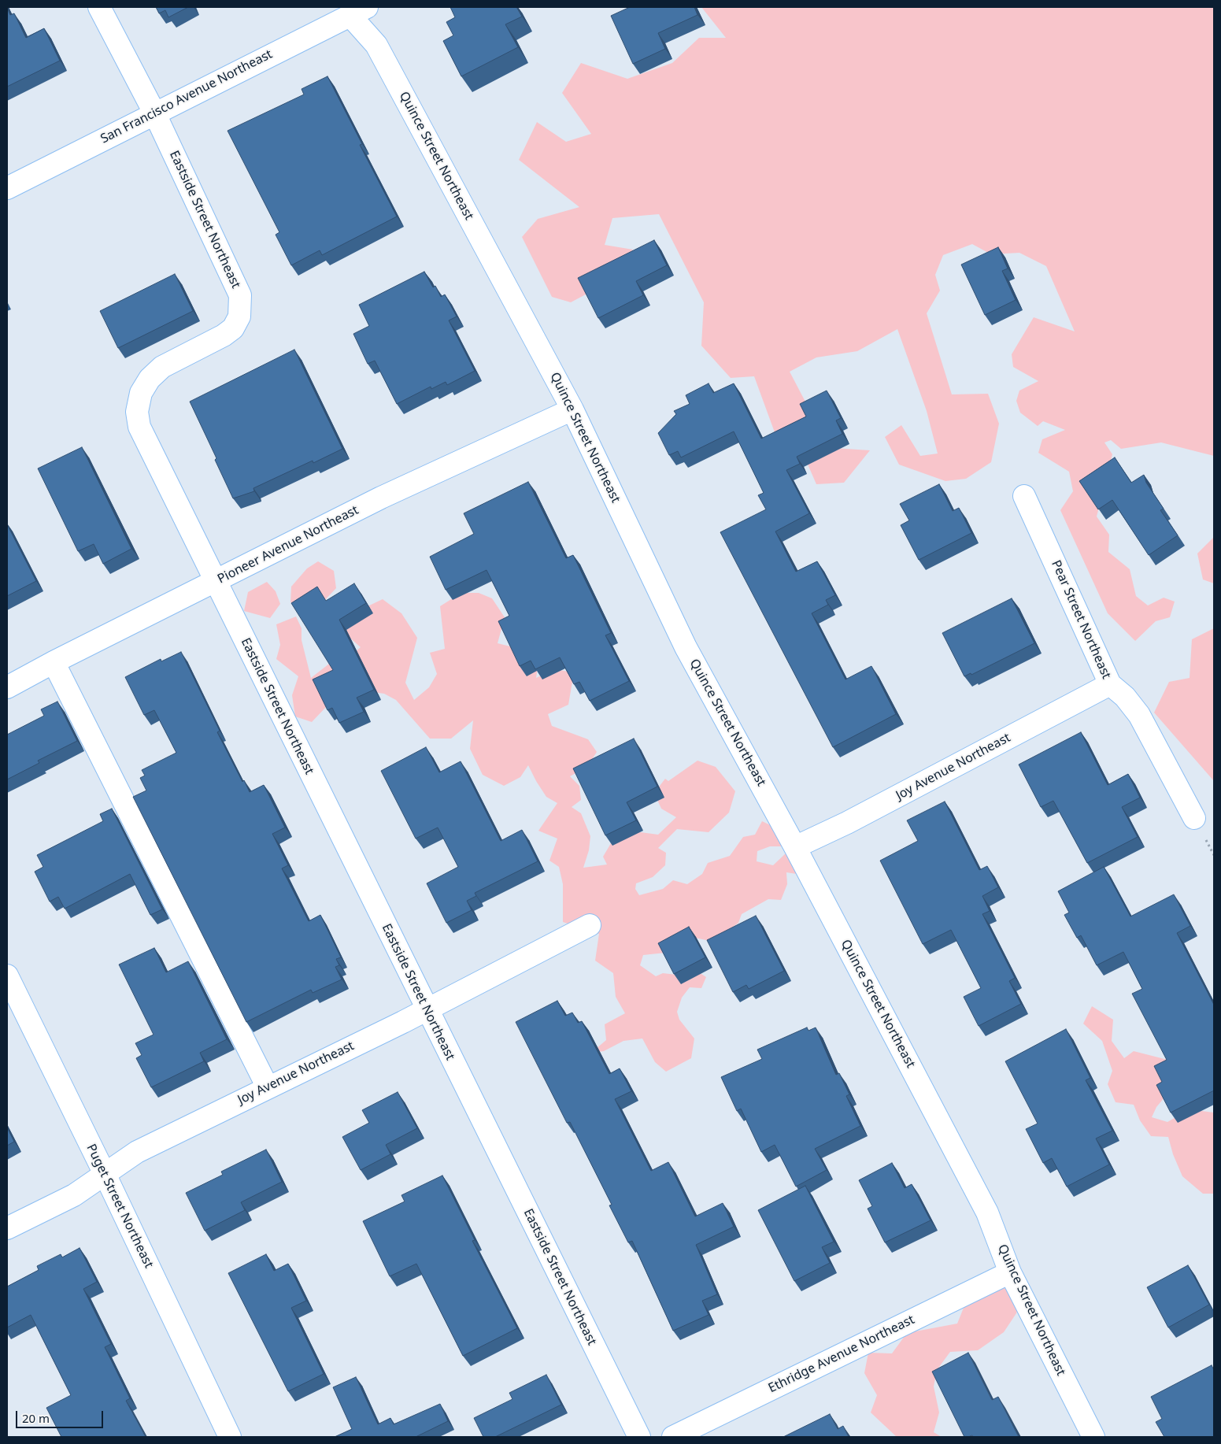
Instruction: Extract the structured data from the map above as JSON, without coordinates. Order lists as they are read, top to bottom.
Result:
{
  "streets": {
    "street": [
      "San Francisco Avenue Northeast",
      "Quince Street Northeast",
      "Eastside Street Northeast",
      "Pioneer Avenue Northeast",
      "Pear Street Northeast",
      "Joy Avenue Northeast",
      "Puget Street Northeast",
      "Ethridge Avenue Northeast"
    ]
  },
  "crossings": [
    ["San Francisco Avenue Northeast", "Quince Street Northeast"],
    ["San Francisco Avenue Northeast", "Eastside Street Northeast"],
    ["Quince Street Northeast", "Pioneer Avenue Northeast"],
    ["Quince Street Northeast", "Joy Avenue Northeast"],
    ["Quince Street Northeast", "Ethridge Avenue Northeast"],
    ["Eastside Street Northeast", "Pioneer Avenue Northeast"],
    ["Eastside Street Northeast", "Joy Avenue Northeast"],
    ["Pear Street Northeast", "Joy Avenue Northeast"],
    ["Joy Avenue Northeast", "Puget Street Northeast"]
  ],
  "scale_bar": "20 m"
}
